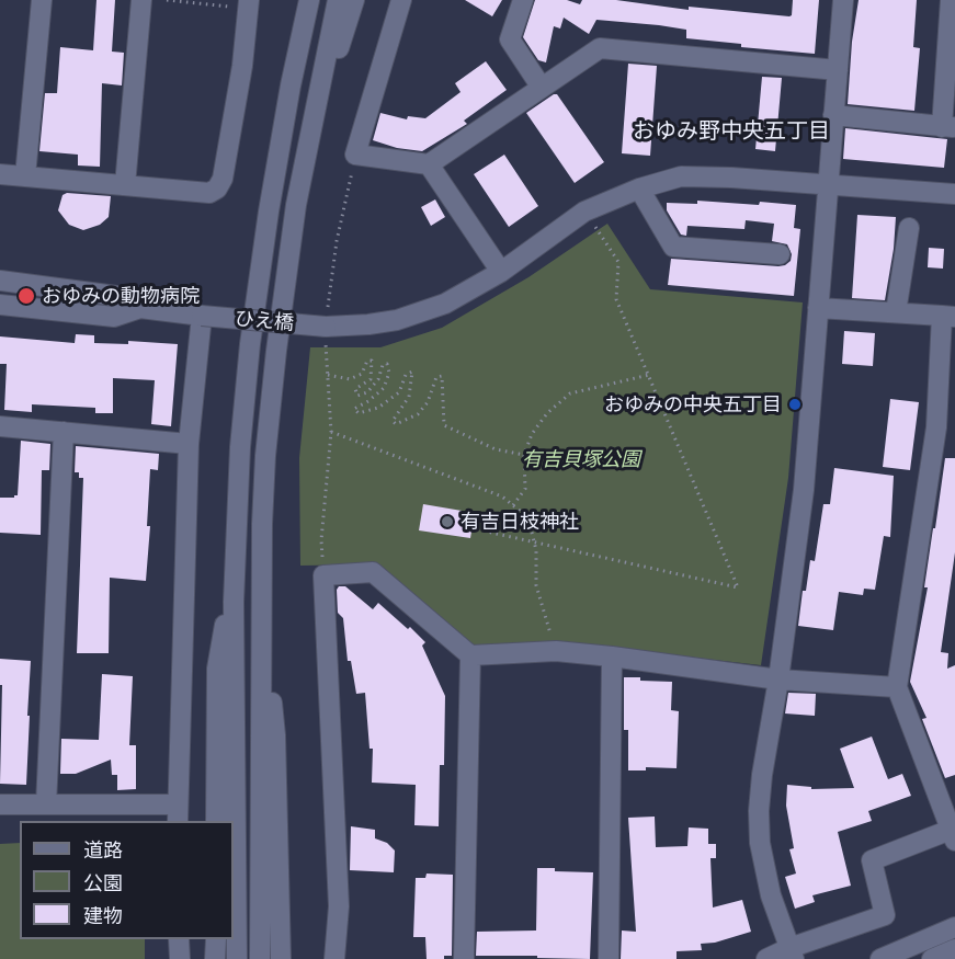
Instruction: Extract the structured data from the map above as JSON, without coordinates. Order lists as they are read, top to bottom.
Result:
{
  "streets": {
    "street": ["ひえ橋"]
  },
  "districts": ["おゆみ野中央五丁目"],
  "parks": ["有吉貝塚公園"],
  "places": ["おゆみの動物病院", "おゆみの中央五丁目", "有吉日枝神社"],
  "legend": ["道路", "公園", "建物"]
}
